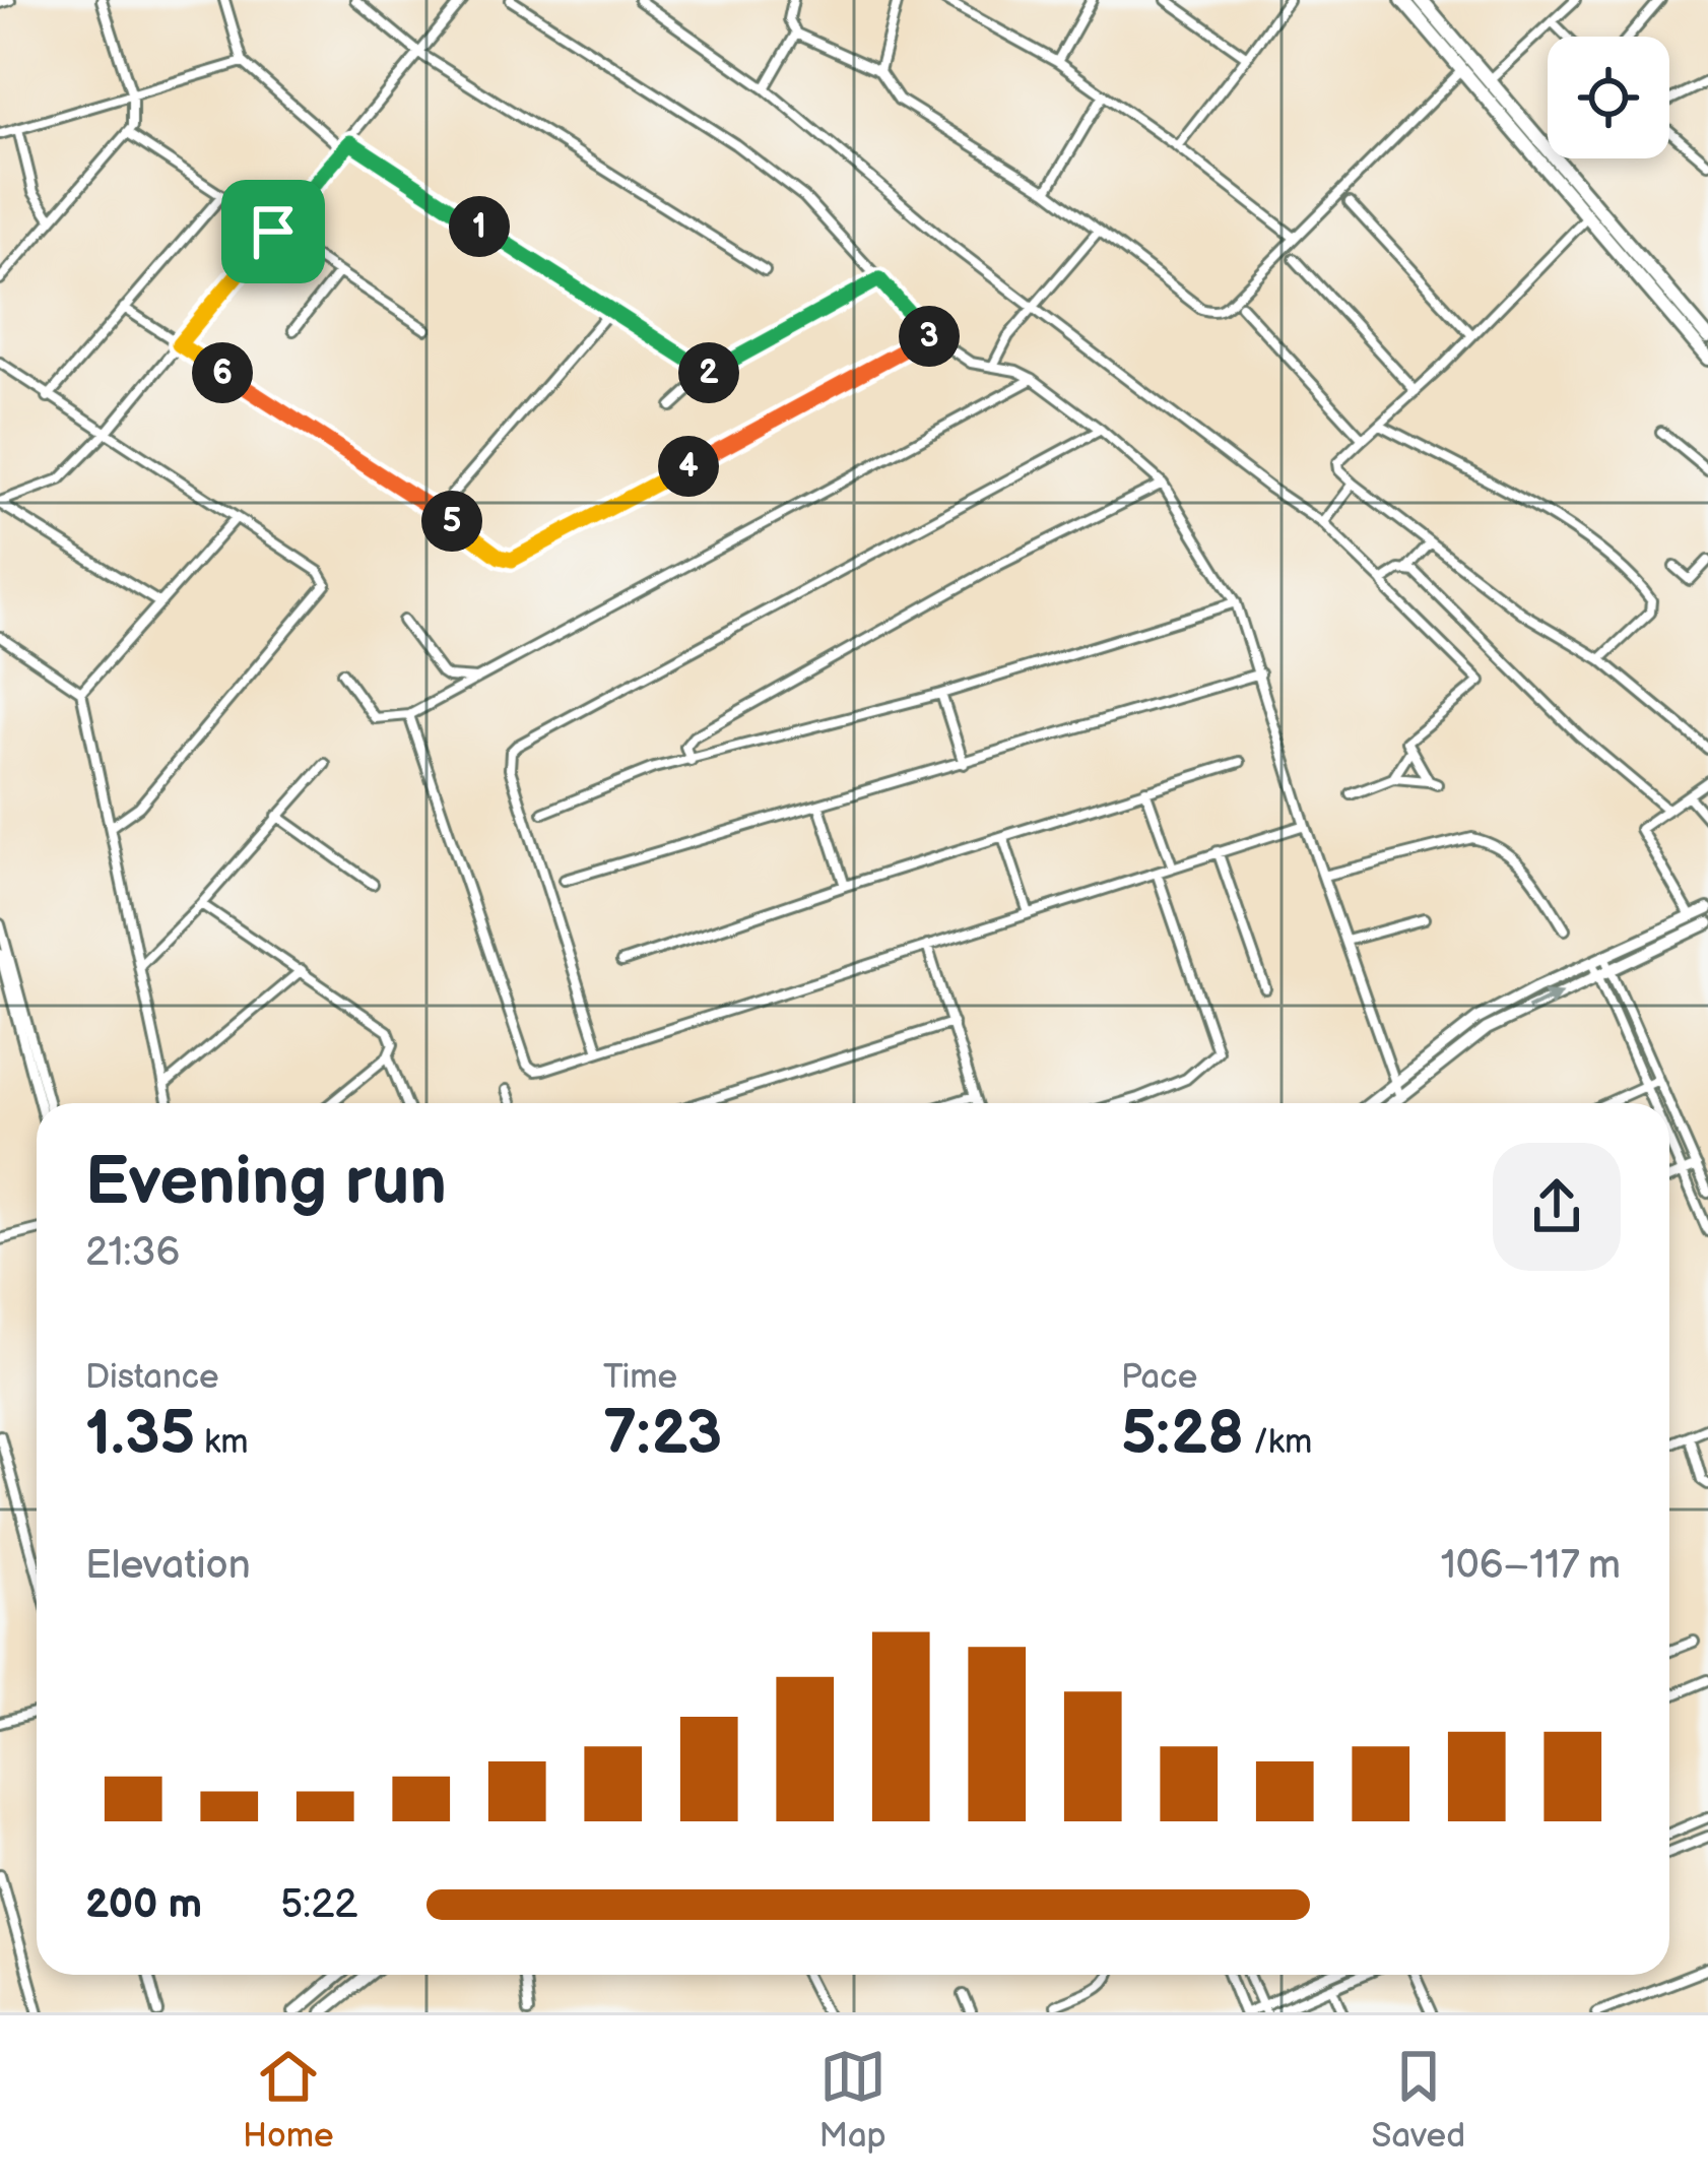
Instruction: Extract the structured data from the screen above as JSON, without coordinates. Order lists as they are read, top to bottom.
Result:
{
  "page": {
    "pins": [
      "1",
      "3",
      "2",
      "6",
      "4",
      "5"
    ],
    "heading": ["Evening run", "21:36"],
    "stats": [
      ["Distance", "1.35 km"],
      ["Time", "7:23"],
      ["Pace", "5:28 /km"]
    ],
    "chart": ["Elevation", "106–117 m"],
    "list": [
      {
        "name": "200 m",
        "note": "5:22"
      }
    ],
    "tabs": ["Home", "Map", "Saved"]
  }
}
